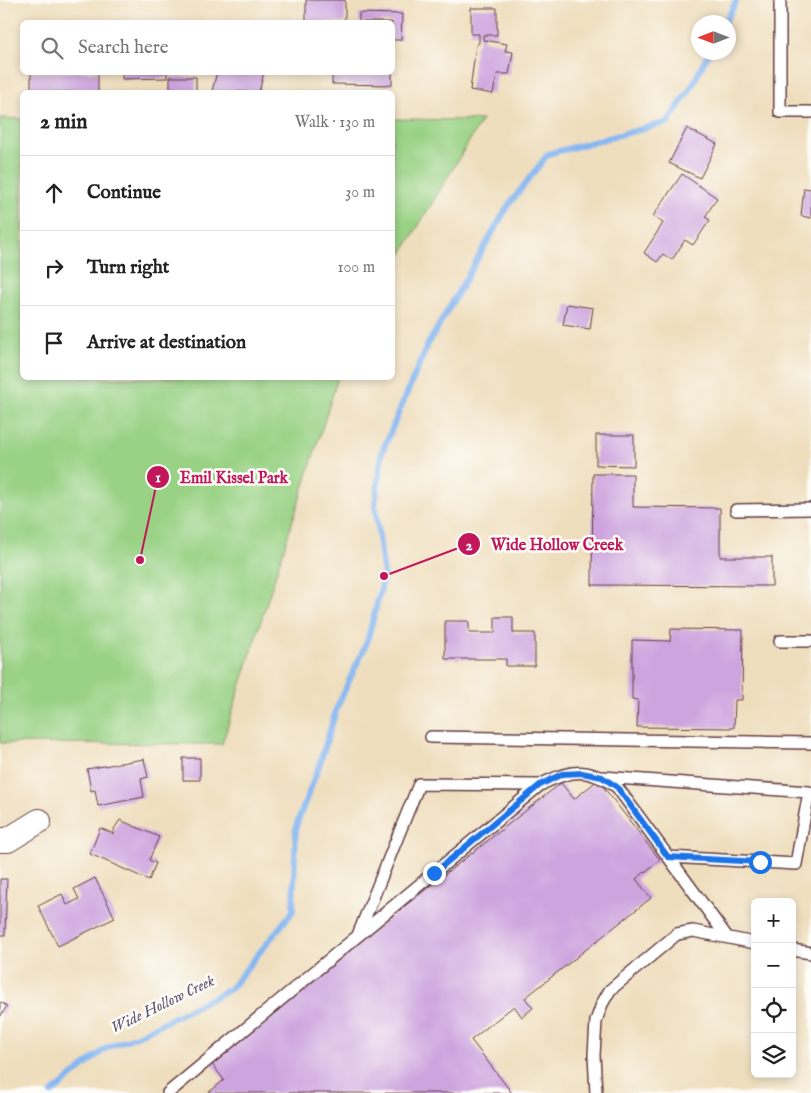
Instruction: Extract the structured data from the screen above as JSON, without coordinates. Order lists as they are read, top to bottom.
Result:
{
  "water": ["Wide Hollow Creek"],
  "places": ["Emil Kissel Park", "Wide Hollow Creek"],
  "north": "left",
  "page": {
    "search": "Search here",
    "heading": ["2 min", "Walk · 130 m"],
    "list": [
      ["Continue", "30 m"],
      ["Turn right", "100 m"],
      "Arrive at destination"
    ],
    "map_buttons": ["+", "−"]
  }
}
